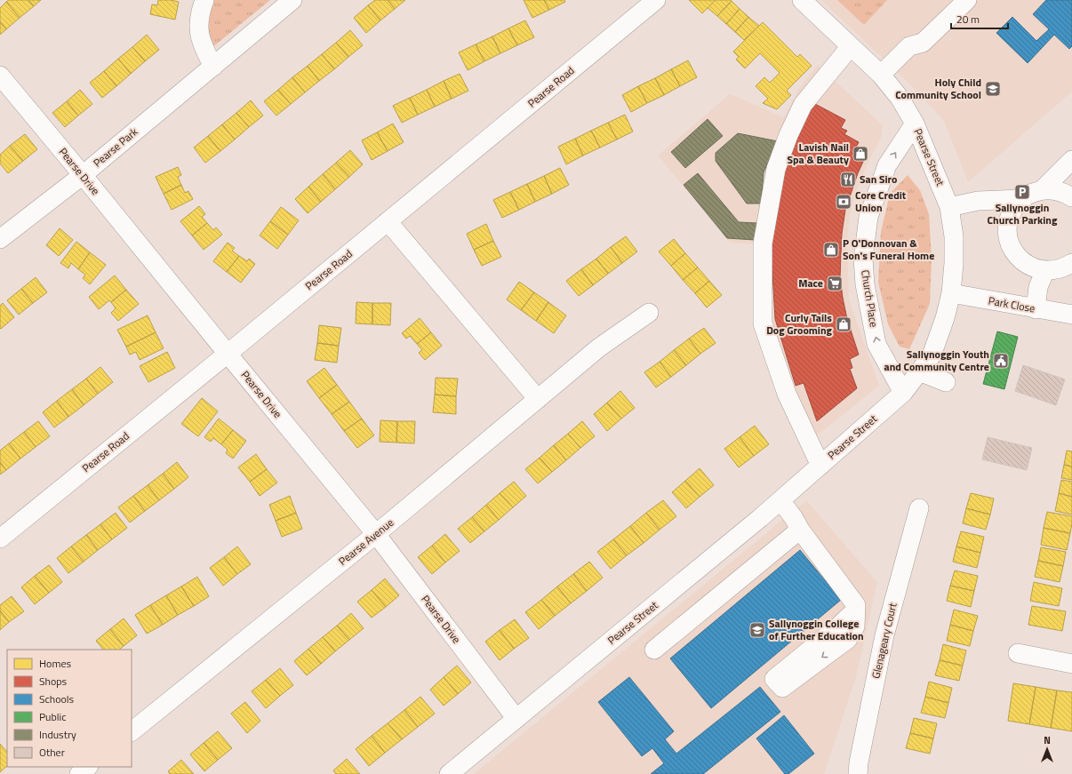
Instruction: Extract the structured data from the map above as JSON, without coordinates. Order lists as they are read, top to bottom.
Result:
{
  "streets": {
    "street": [
      "Pearse Road",
      "Pearse Park",
      "Pearse Street",
      "Pearse Drive",
      "Church Place",
      "Park Close",
      "Pearse Avenue",
      "Glenageary Court"
    ]
  },
  "crossings": [
    ["Pearse Road", "Pearse Drive"],
    ["Pearse Park", "Pearse Drive"],
    ["Pearse Street", "Pearse Drive"],
    ["Pearse Street", "Church Place"],
    ["Pearse Street", "Park Close"],
    ["Pearse Drive", "Pearse Avenue"]
  ],
  "places": {
    "school or university": ["Holy Child Community School", "Sallynoggin College of Further Education"],
    "shop": ["Lavish Nail Spa & Beauty", "P O'Donnovan & Son's Funeral Home", "Curly Tails Dog Grooming"],
    "restaurant": ["San Siro"],
    "parking": ["Sallynoggin Church Parking"],
    "bank": ["Core Credit Union"],
    "supermarket": ["Mace"],
    "public building": ["Sallynoggin Youth and Community Centre"]
  },
  "legend": [
    "Homes",
    "Shops",
    "Schools",
    "Public",
    "Industry",
    "Other"
  ],
  "scale_bar": "20 m",
  "north": "top"
}
